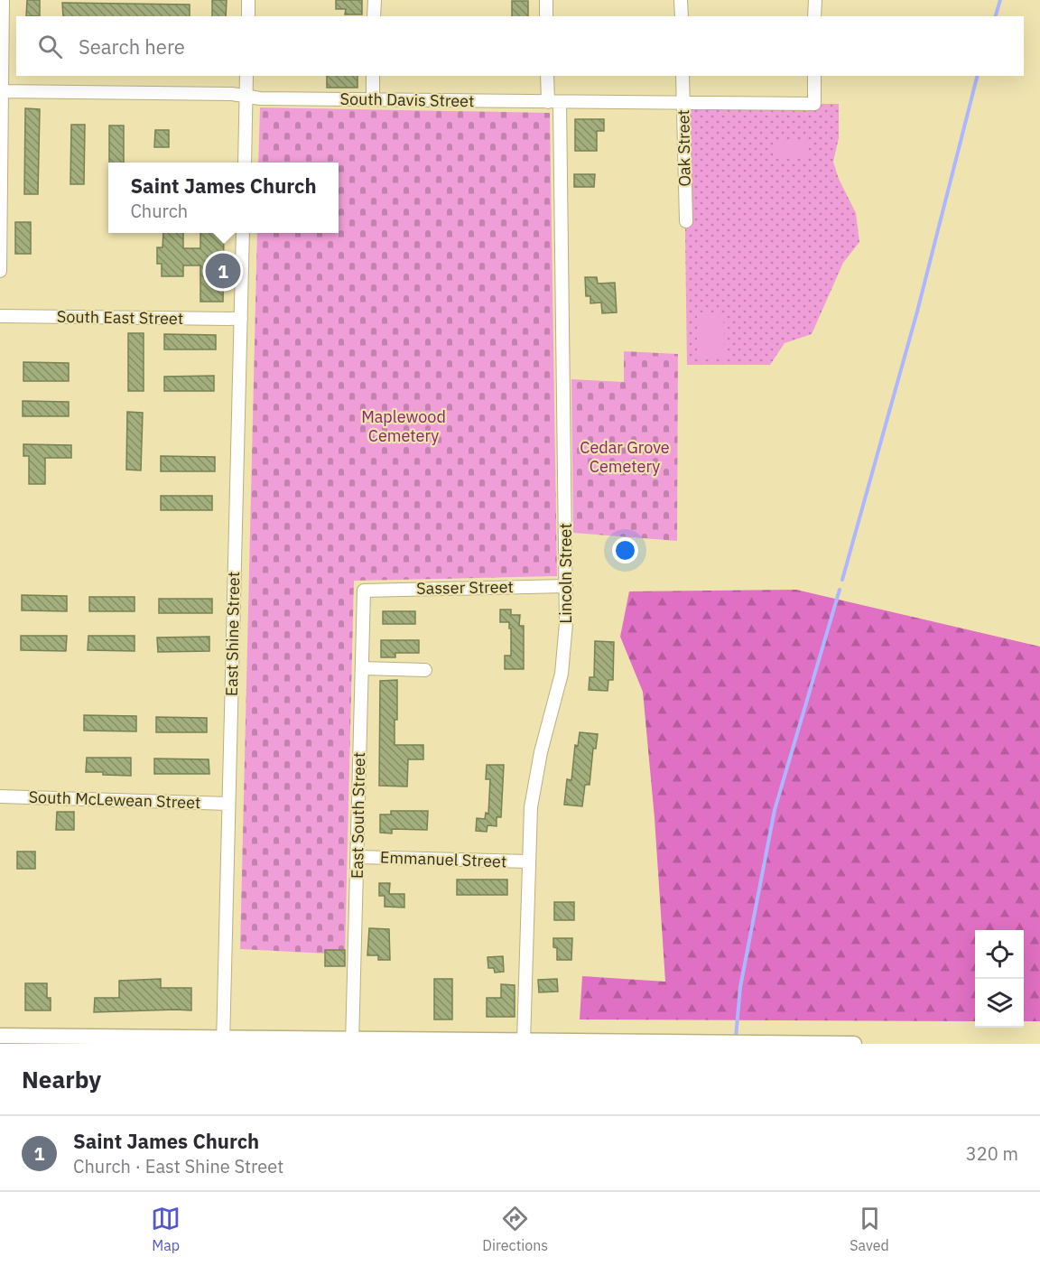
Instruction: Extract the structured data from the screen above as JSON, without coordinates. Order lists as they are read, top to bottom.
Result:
{
  "streets": {
    "street": [
      "South Davis Street",
      "Oak Street",
      "South East Street",
      "Lincoln Street",
      "Sasser Street",
      "East Shine Street",
      "South McLewean Street",
      "East South Street",
      "Emmanuel Street"
    ]
  },
  "crossings": [
    ["South Davis Street", "Oak Street"],
    ["South Davis Street", "Lincoln Street"],
    ["South East Street", "East Shine Street"],
    ["Lincoln Street", "Sasser Street"],
    ["Lincoln Street", "Emmanuel Street"],
    ["Sasser Street", "East South Street"],
    ["East Shine Street", "South McLewean Street"],
    ["East South Street", "Emmanuel Street"]
  ],
  "parks": ["Maplewood Cemetery", "Cedar Grove Cemetery"],
  "page": {
    "search": "Search here",
    "popup": ["Saint James Church", "Church"],
    "pins": "1",
    "heading": "Nearby",
    "list": [
      {
        "mark": "1",
        "name": "Saint James Church",
        "note": "Church · East Shine Street",
        "value": "320 m"
      }
    ],
    "nav": ["Map", "Directions", "Saved"]
  }
}
